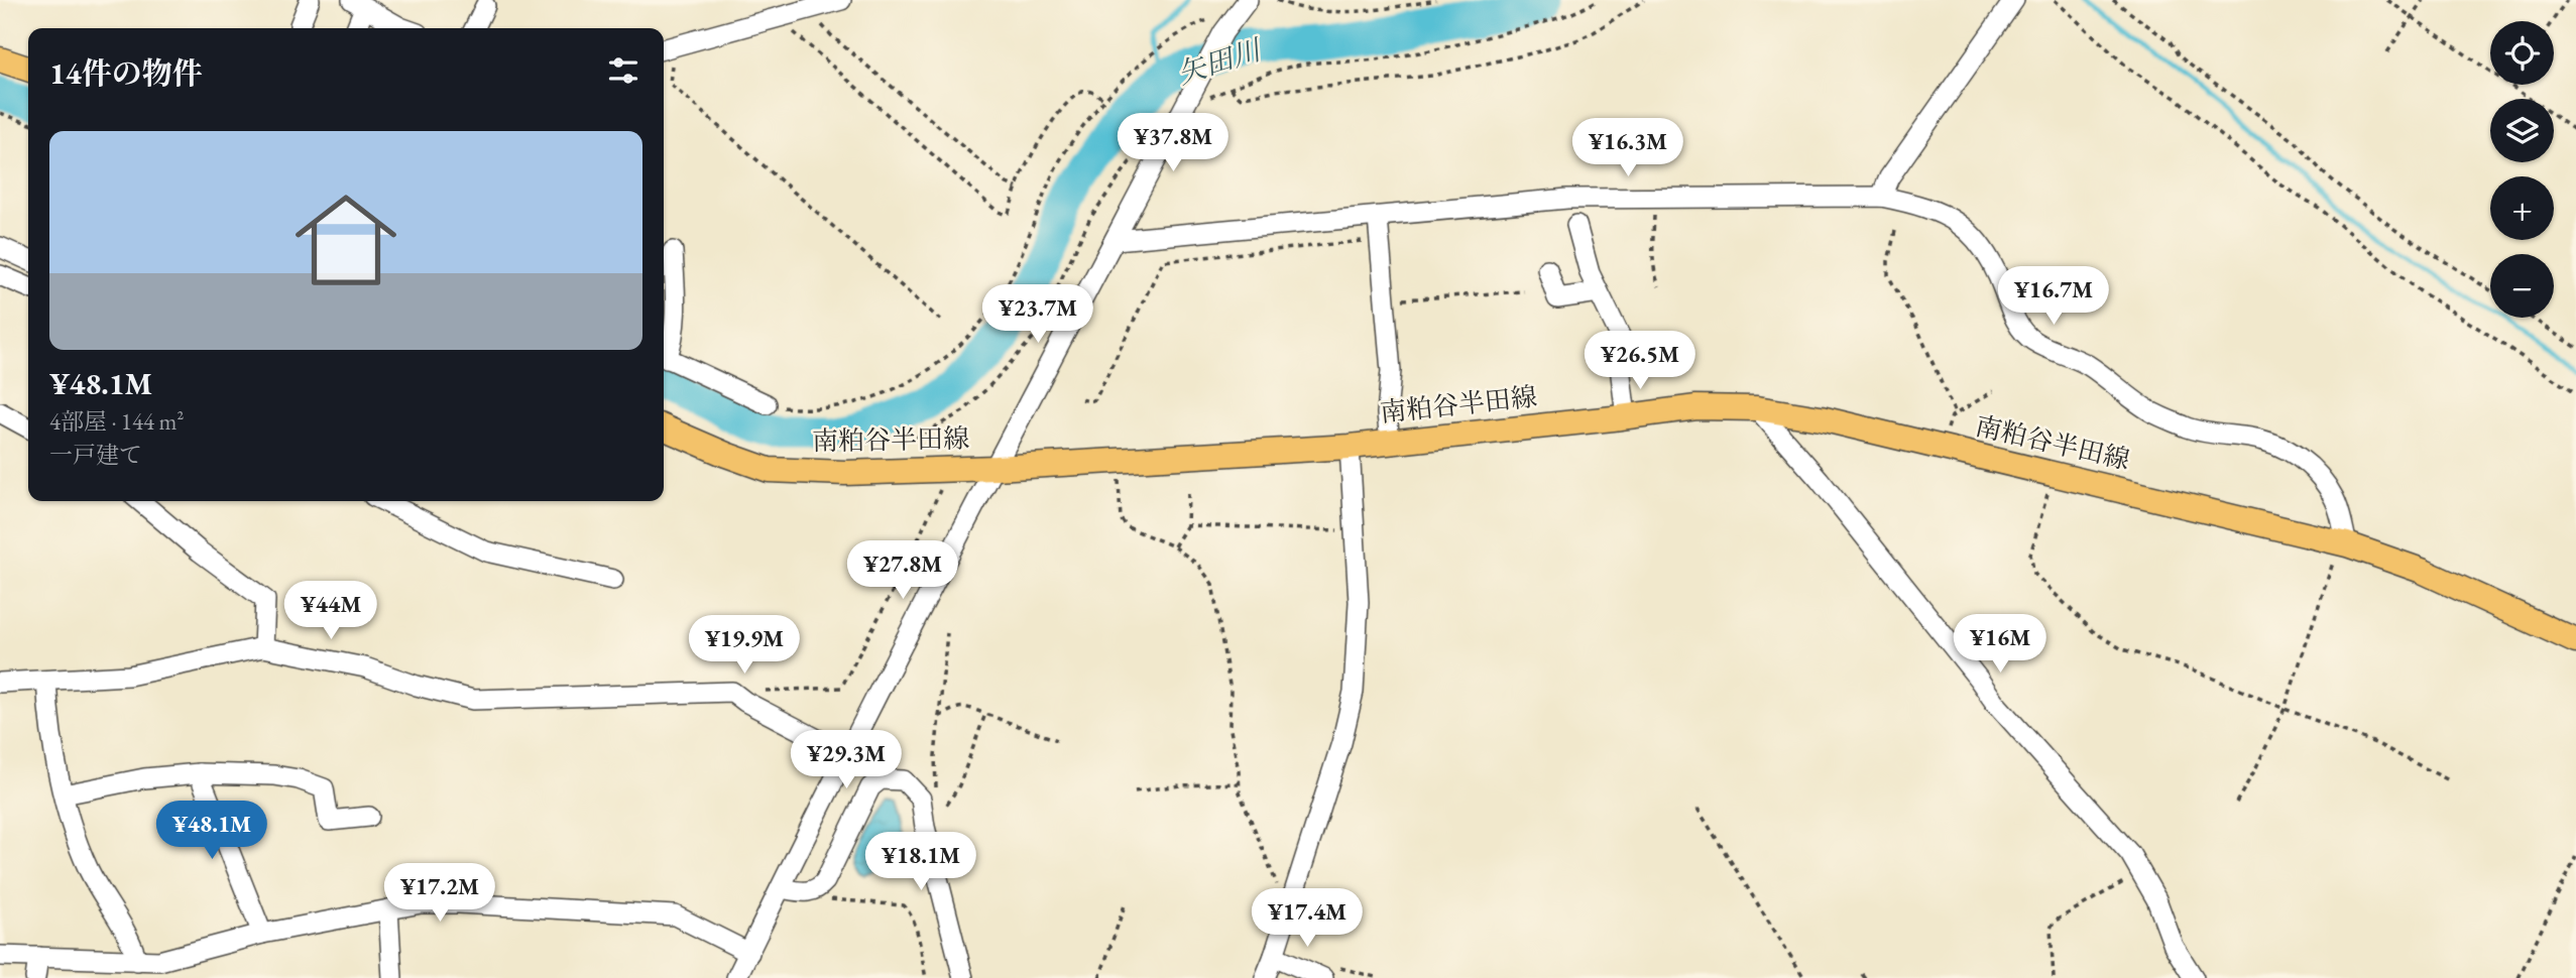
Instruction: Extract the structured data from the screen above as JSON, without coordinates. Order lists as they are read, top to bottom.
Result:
{
  "streets": {
    "main road": ["南粕谷半田線"]
  },
  "water": ["矢田川"],
  "page": {
    "map_buttons": ["+", "−"],
    "heading": "14件の物件",
    "price": [
      "¥37.8M",
      "¥16.3M",
      "¥16.7M",
      "¥23.7M",
      "¥26.5M",
      "¥27.8M",
      "¥44M",
      "¥16M",
      "¥19.9M",
      "¥29.3M",
      "¥48.1M",
      "¥18.1M",
      "¥17.2M",
      "¥17.4M"
    ],
    "list": [
      {
        "name": "¥48.1M",
        "note": "4部屋 · 144 m² · 一戸建て"
      }
    ]
  }
}
